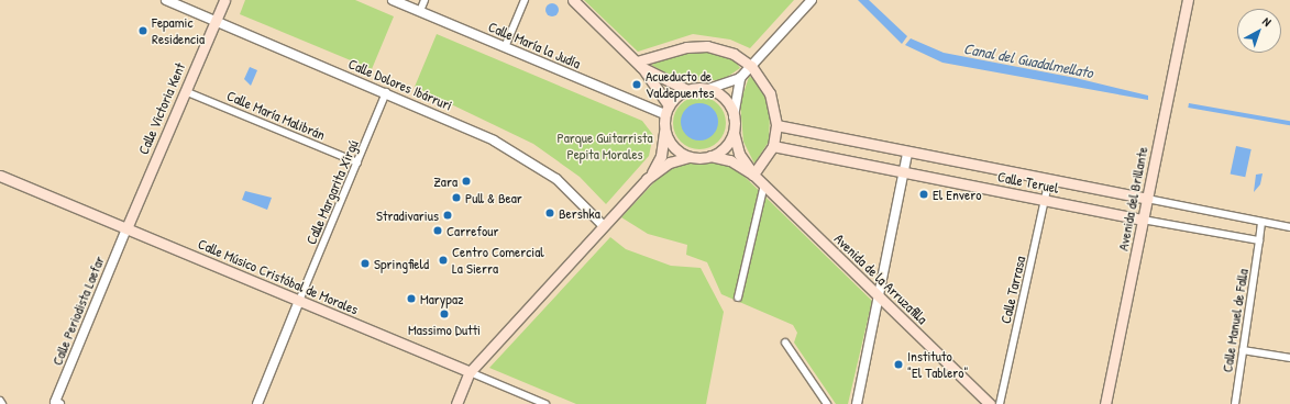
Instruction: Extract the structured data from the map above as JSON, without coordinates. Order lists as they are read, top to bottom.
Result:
{
  "streets": {
    "main road": [
      "Calle Victoria Kent",
      "Calle Teruel",
      "Avenida del Brillante",
      "Calle Músico Cristóbal de Morales",
      "Avenida de la Arruzafilla"
    ],
    "street": [
      "Calle María la Judía",
      "Calle Dolores Ibárruri",
      "Calle María Malibrán",
      "Calle Margarita Xirgú",
      "Calle Tarrasa",
      "Calle Periodista Laefar",
      "Calle Manuel de Falla"
    ]
  },
  "crossings": [
    ["Calle María la Judía", "Avenida de la Arruzafilla"],
    ["Calle Dolores Ibárruri", "Calle Victoria Kent"],
    ["Calle Dolores Ibárruri", "Calle Margarita Xirgú"],
    ["Calle Victoria Kent", "Calle María Malibrán"],
    ["Calle Victoria Kent", "Calle Músico Cristóbal de Morales"],
    ["Calle Victoria Kent", "Calle Periodista Laefar"],
    ["Calle María Malibrán", "Calle Margarita Xirgú"],
    ["Calle Teruel", "Avenida del Brillante"],
    ["Calle Teruel", "Calle Tarrasa"],
    ["Calle Teruel", "Calle Manuel de Falla"],
    ["Calle Margarita Xirgú", "Calle Músico Cristóbal de Morales"],
    ["Calle Músico Cristóbal de Morales", "Calle Periodista Laefar"]
  ],
  "water": ["Canal del Guadalmellato"],
  "parks": ["Parque Guitarrista Pepita Morales"],
  "places": [
    "Fepamic Residencia",
    "Acueducto de Valdepuentes",
    "Zara",
    "El Envero",
    "Pull & Bear",
    "Bershka",
    "Stradivarius",
    "Carrefour",
    "Centro Comercial La Sierra",
    "Springfield",
    "Marypaz",
    "Massimo Dutti",
    "Instituto \"El Tablero\""
  ],
  "north": "top right"
}
